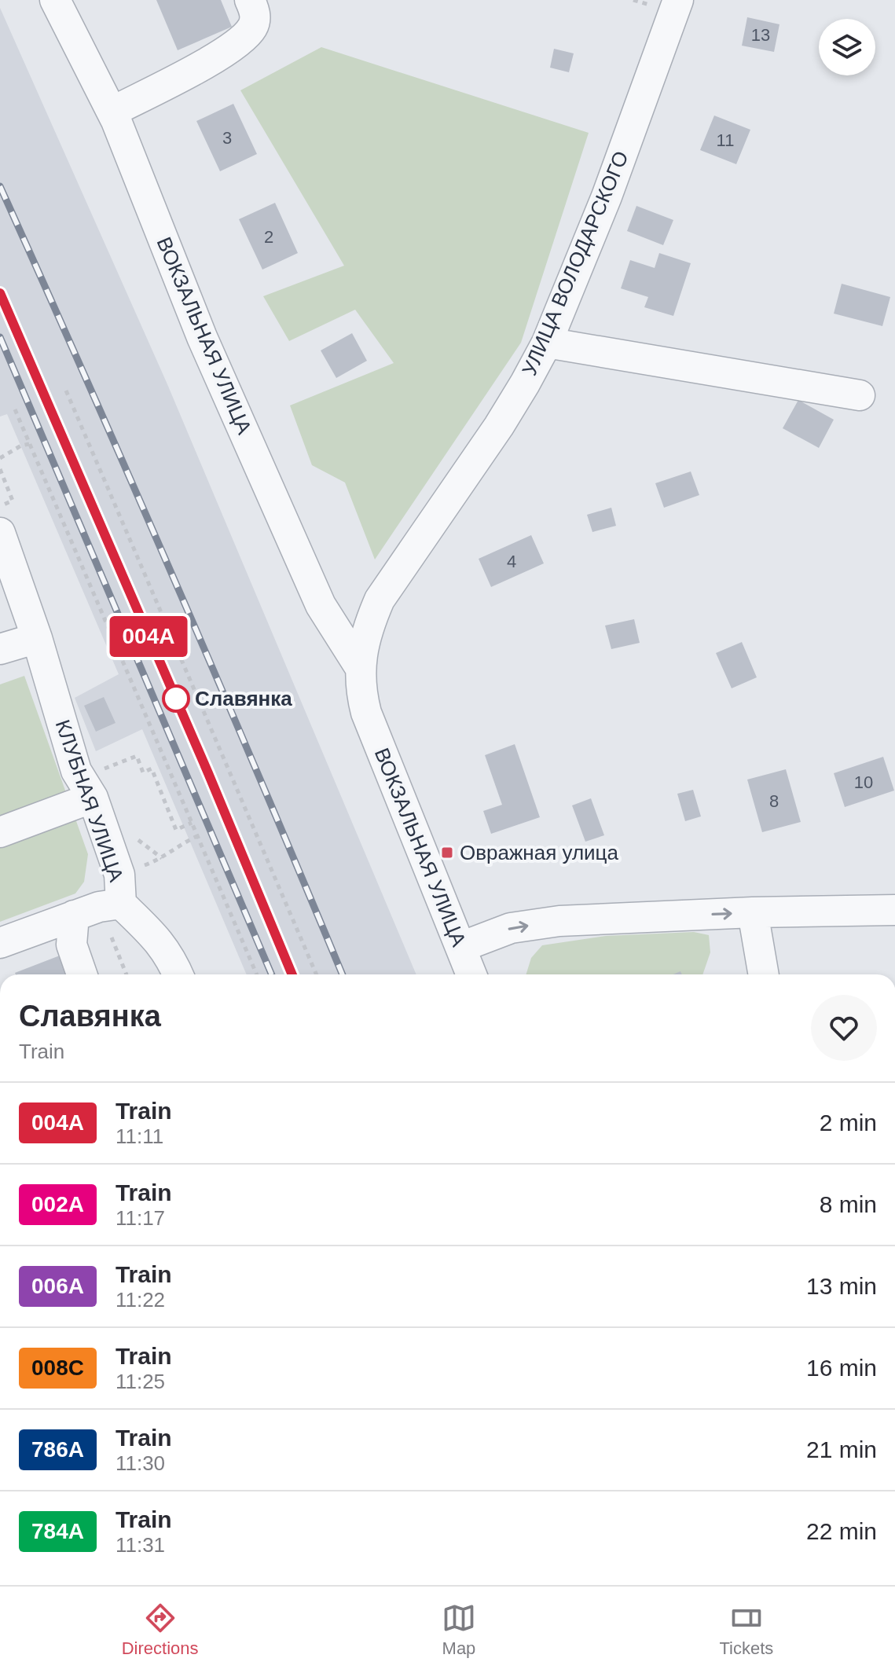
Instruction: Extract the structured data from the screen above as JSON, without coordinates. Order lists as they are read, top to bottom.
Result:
{
  "streets": {
    "street": ["УЛИЦА ВОЛОДАРСКОГО", "ВОКЗАЛЬНАЯ УЛИЦА", "КЛУБНАЯ УЛИЦА"]
  },
  "crossings": [
    ["УЛИЦА ВОЛОДАРСКОГО", "ВОКЗАЛЬНАЯ УЛИЦА"]
  ],
  "places": {
    "other": ["Славянка"],
    "transit": ["Овражная улица"]
  },
  "house_numbers": [
    "13",
    "3",
    "11",
    "2",
    "4",
    "10",
    "8"
  ],
  "page": {
    "on_map": "004А",
    "heading": ["Славянка", "Train"],
    "list": [
      {
        "mark": "004А",
        "name": "Train",
        "note": "11:11",
        "value": "2 min"
      },
      {
        "mark": "002А",
        "name": "Train",
        "note": "11:17",
        "value": "8 min"
      },
      {
        "mark": "006А",
        "name": "Train",
        "note": "11:22",
        "value": "13 min"
      },
      {
        "mark": "008С",
        "name": "Train",
        "note": "11:25",
        "value": "16 min"
      },
      {
        "mark": "786А",
        "name": "Train",
        "note": "11:30",
        "value": "21 min"
      },
      {
        "mark": "784А",
        "name": "Train",
        "note": "11:31",
        "value": "22 min"
      }
    ],
    "tabs": ["Directions", "Map", "Tickets"]
  }
}
